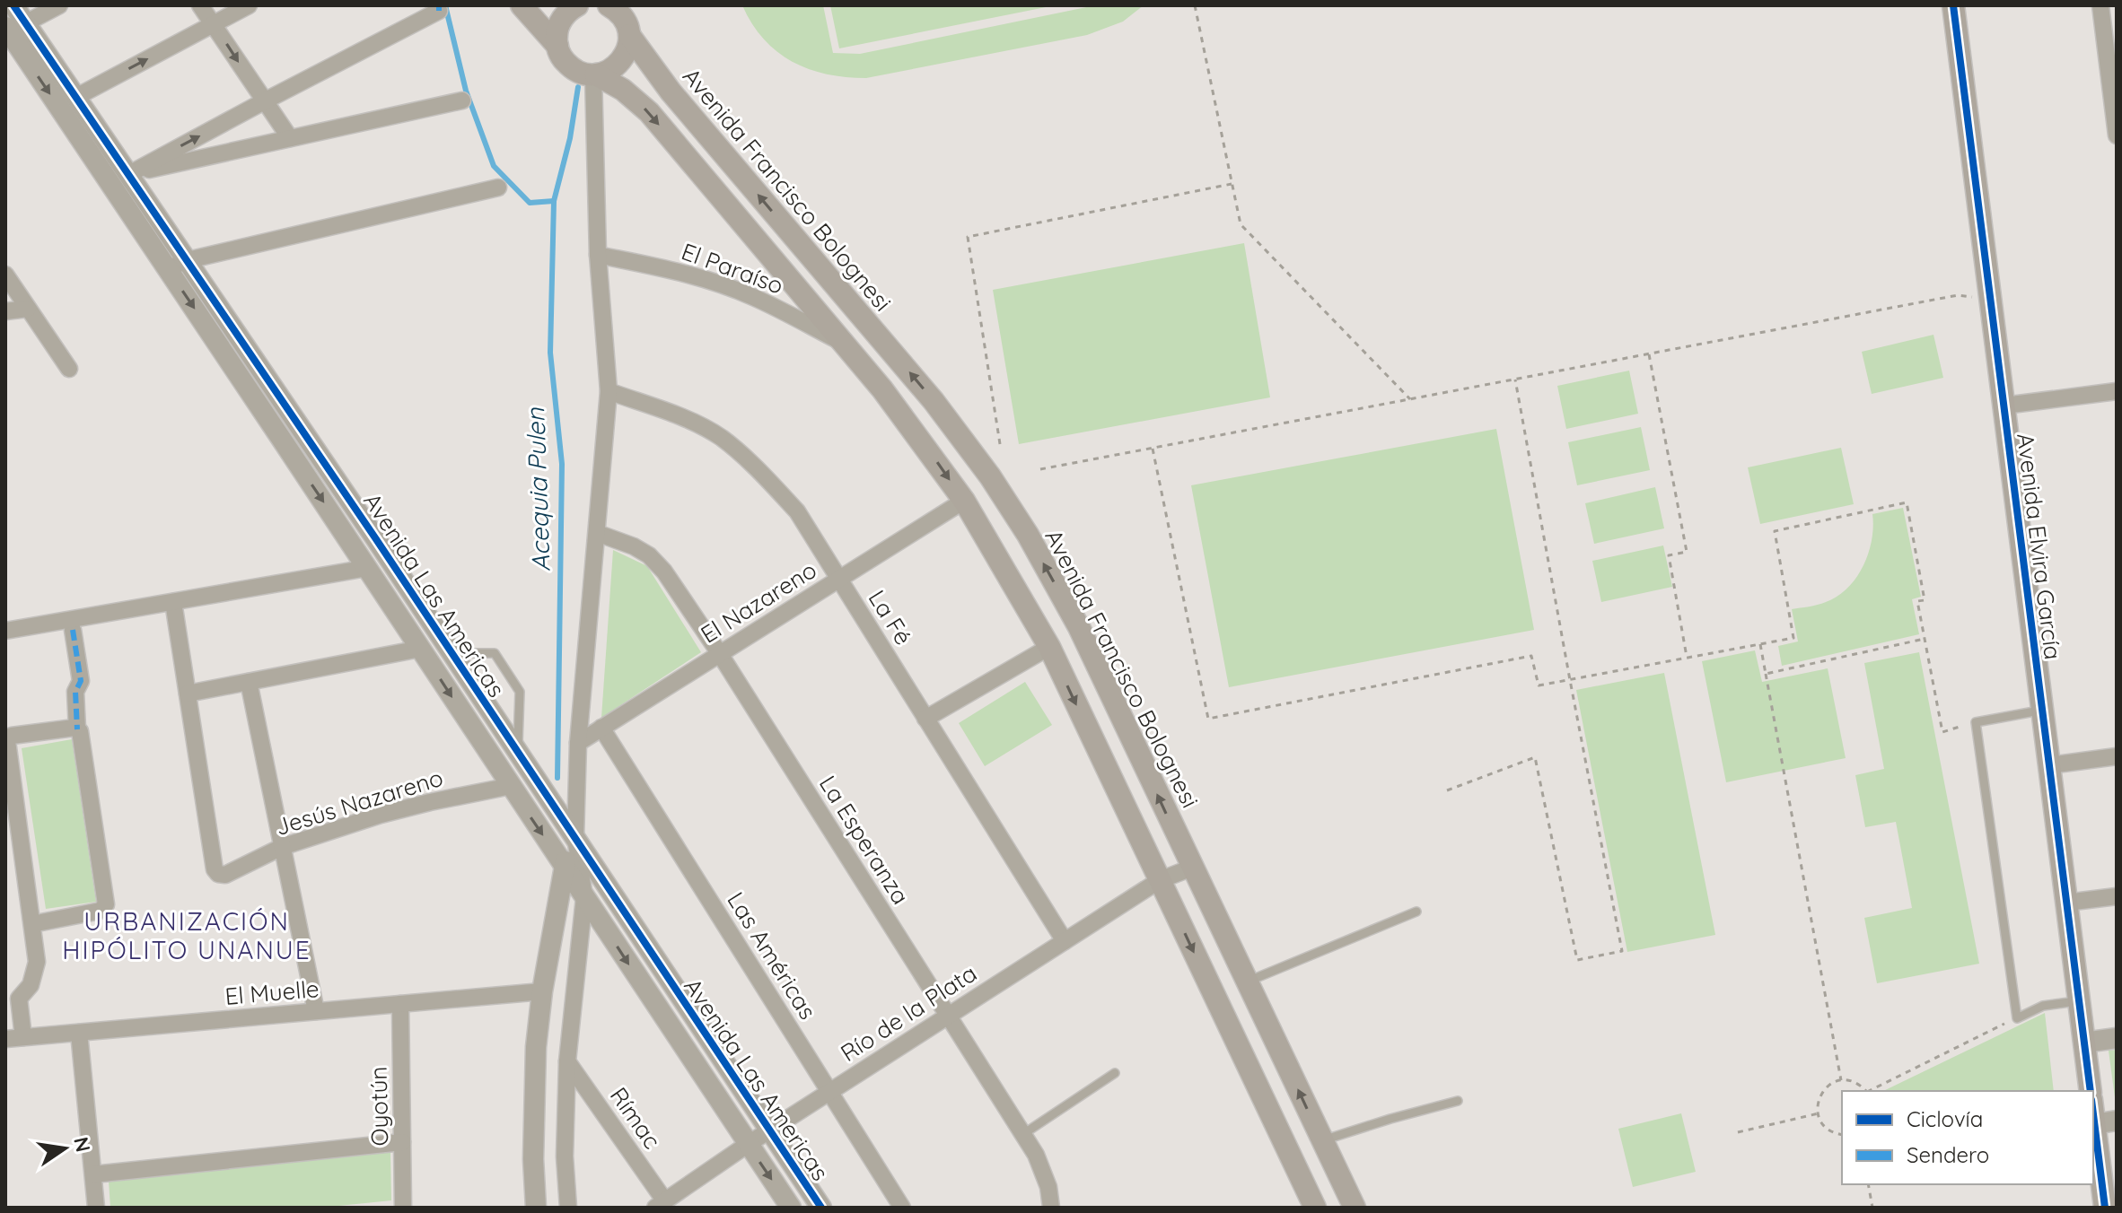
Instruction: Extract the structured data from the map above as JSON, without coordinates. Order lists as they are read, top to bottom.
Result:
{
  "streets": {
    "main road": ["Avenida Francisco Bolognesi", "Avenida Elvira García"],
    "street": [
      "El Paraíso",
      "Avenida Las Americas",
      "El Nazareno",
      "La Fé",
      "Jesús Nazareno",
      "La Esperanza",
      "Las Américas",
      "El Muelle",
      "Río de la Plata",
      "Oyotún",
      "Rímac"
    ]
  },
  "crossings": [
    ["Avenida Francisco Bolognesi", "Río de la Plata"],
    ["Avenida Las Americas", "Jesús Nazareno"],
    ["Avenida Las Americas", "Río de la Plata"],
    ["El Nazareno", "La Fé"],
    ["El Nazareno", "La Esperanza"],
    ["El Nazareno", "Las Américas"],
    ["La Fé", "Río de la Plata"],
    ["La Esperanza", "Río de la Plata"],
    ["Las Américas", "Río de la Plata"],
    ["El Muelle", "Oyotún"],
    ["Río de la Plata", "Rímac"]
  ],
  "districts": ["URBANIZACIÓN HIPÓLITO UNANUE"],
  "water": ["Acequia Pulen"],
  "legend": ["Ciclovía", "Sendero"],
  "north": "right"
}
